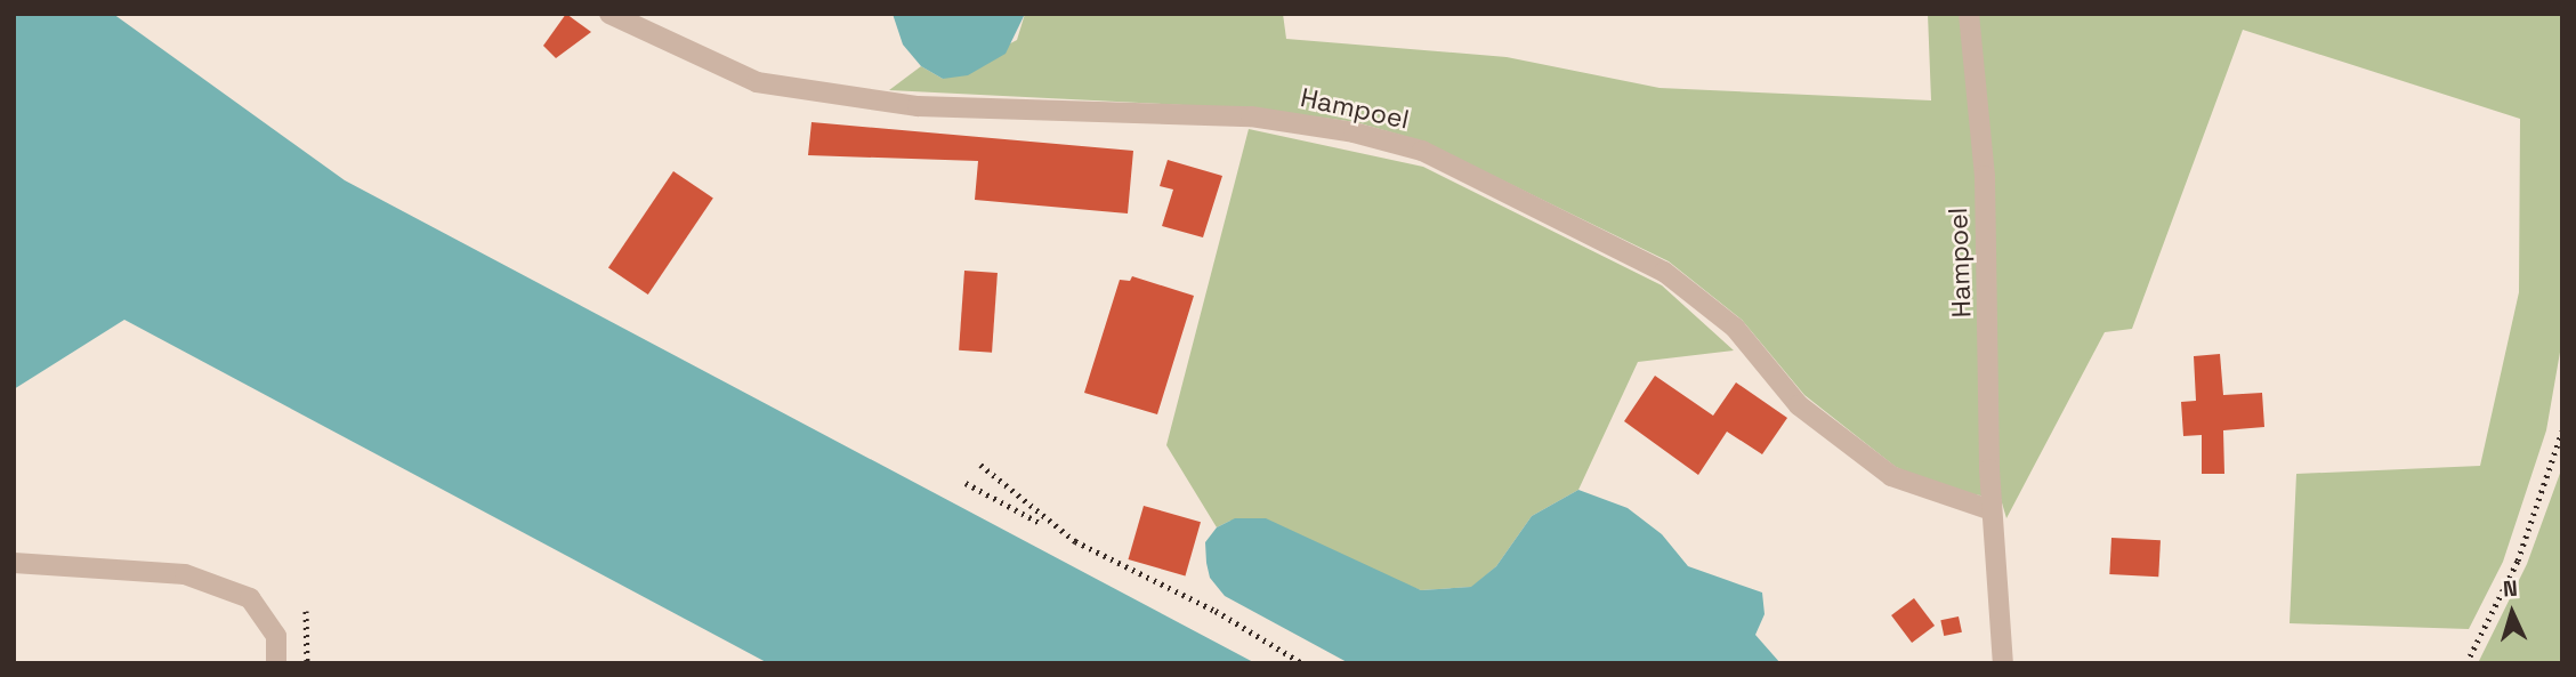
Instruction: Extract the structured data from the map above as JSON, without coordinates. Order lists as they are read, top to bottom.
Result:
{
  "streets": {
    "street": ["Hampoel"]
  },
  "north": "top"
}
